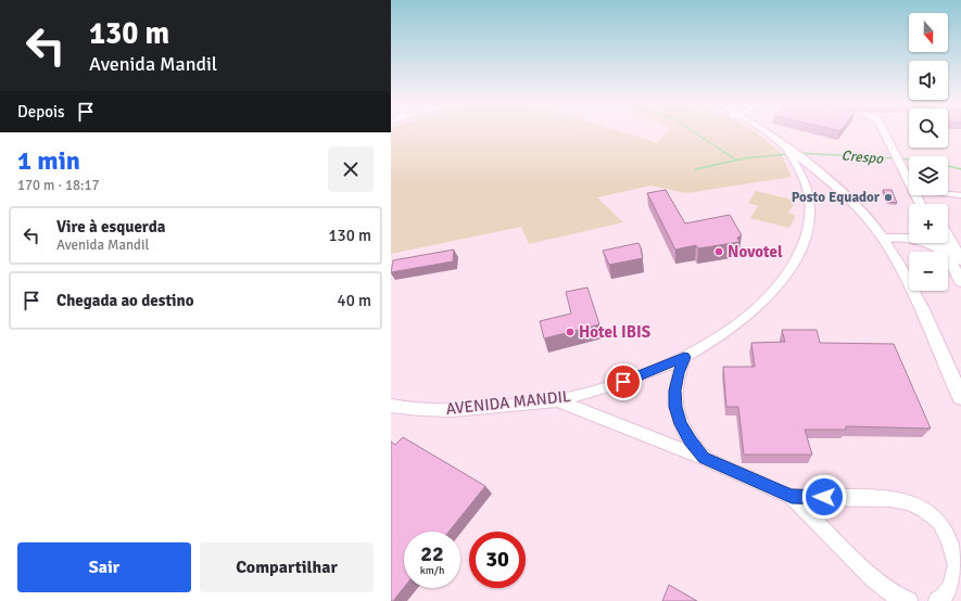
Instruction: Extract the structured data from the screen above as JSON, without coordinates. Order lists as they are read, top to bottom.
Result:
{
  "streets": {
    "street": ["AVENIDA MANDIL"]
  },
  "water": ["Crespo"],
  "places": ["Posto Equador", "Novotel", "Hotel IBIS"],
  "north": "bottom",
  "page": {
    "turn": ["130 m", "Avenida Mandil"],
    "map_buttons": ["+", "−"],
    "then": "Depois",
    "heading": ["1 min", "170 m · 18:17"],
    "list": [
      {
        "name": "Vire à esquerda",
        "note": "Avenida Mandil",
        "value": "130 m"
      },
      {
        "name": "Chegada ao destino",
        "value": "40 m"
      }
    ],
    "speed": "22 km/h",
    "limit": "30",
    "buttons": ["Sair", "Compartilhar"]
  }
}
